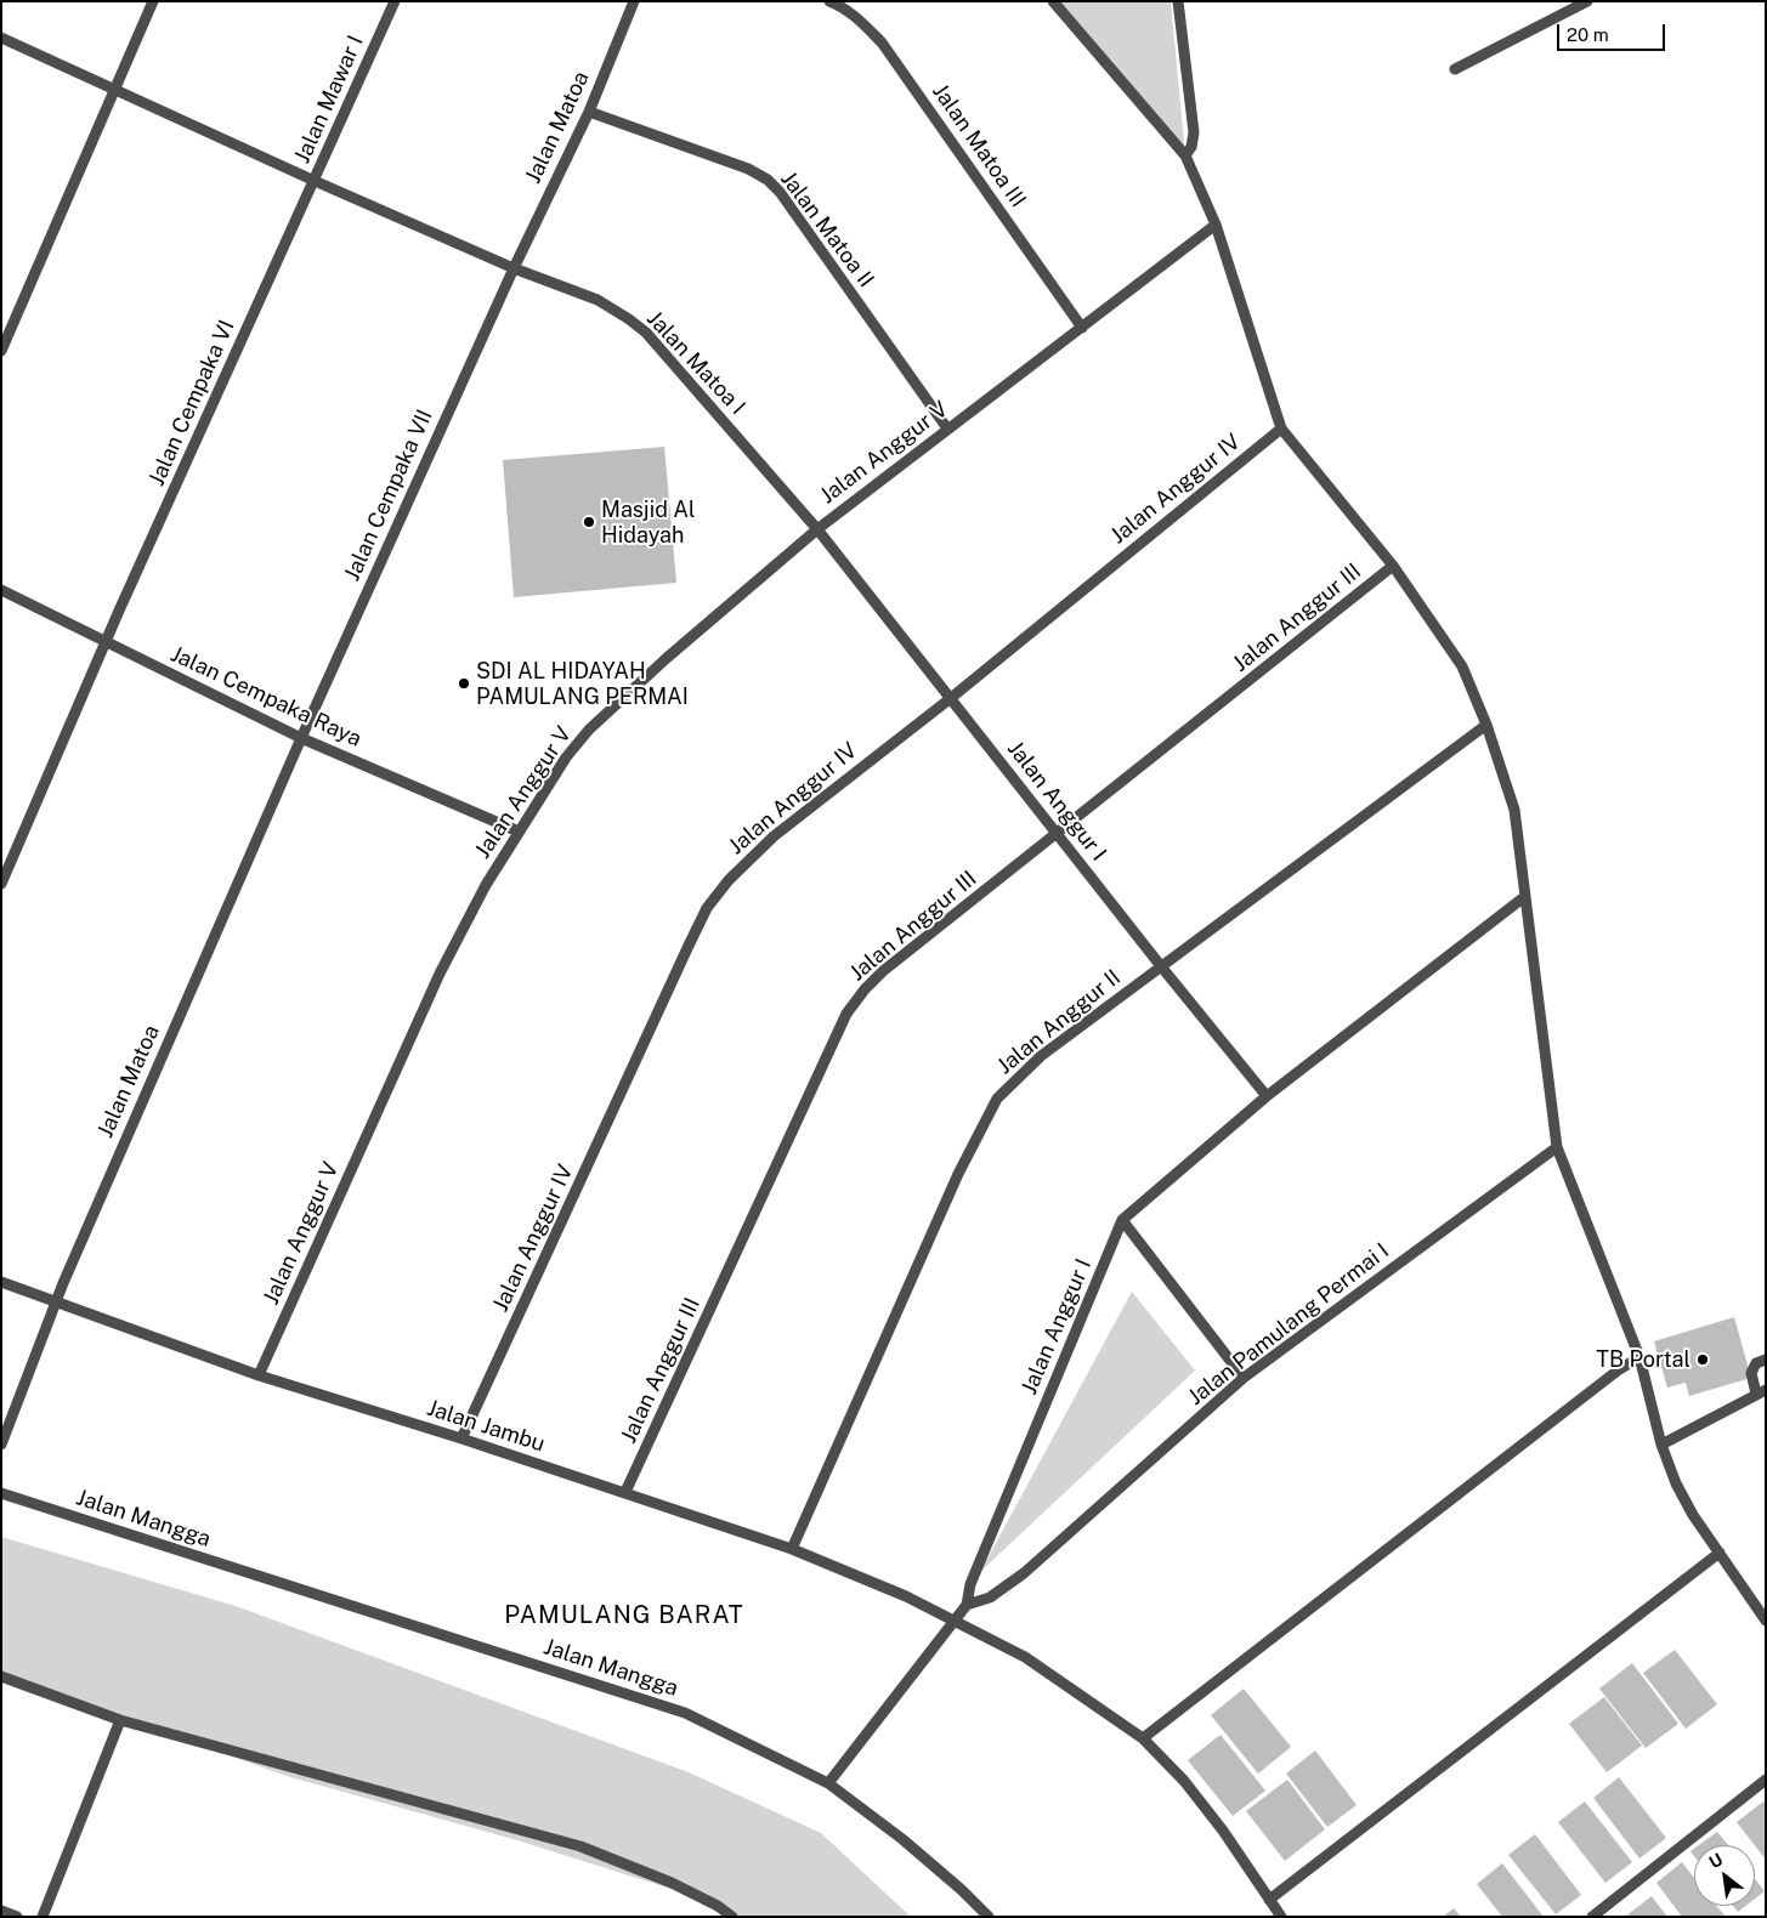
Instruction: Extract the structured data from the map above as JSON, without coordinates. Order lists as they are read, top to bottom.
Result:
{
  "streets": {
    "street": [
      "Jalan Mawar I",
      "Jalan Matoa",
      "Jalan Matoa III",
      "Jalan Matoa II",
      "Jalan Matoa I",
      "Jalan Cempaka VI",
      "Jalan Anggur V",
      "Jalan Anggur IV",
      "Jalan Cempaka VII",
      "Jalan Anggur III",
      "Jalan Cempaka Raya",
      "Jalan Anggur I",
      "Jalan Anggur II",
      "Jalan Pamulang Permai I",
      "Jalan Jambu",
      "Jalan Mangga"
    ]
  },
  "crossings": [
    ["Jalan Mawar I", "Jalan Matoa I"],
    ["Jalan Mawar I", "Jalan Cempaka VI"],
    ["Jalan Matoa", "Jalan Matoa II"],
    ["Jalan Matoa", "Jalan Matoa I"],
    ["Jalan Matoa", "Jalan Cempaka VII"],
    ["Jalan Matoa", "Jalan Cempaka Raya"],
    ["Jalan Matoa", "Jalan Jambu"],
    ["Jalan Matoa III", "Jalan Anggur V"],
    ["Jalan Matoa II", "Jalan Anggur V"],
    ["Jalan Matoa I", "Jalan Cempaka VI"],
    ["Jalan Matoa I", "Jalan Anggur V"],
    ["Jalan Matoa I", "Jalan Cempaka VII"],
    ["Jalan Matoa I", "Jalan Anggur I"],
    ["Jalan Cempaka VI", "Jalan Cempaka Raya"],
    ["Jalan Anggur V", "Jalan Cempaka Raya"],
    ["Jalan Anggur V", "Jalan Anggur I"],
    ["Jalan Anggur V", "Jalan Jambu"],
    ["Jalan Anggur IV", "Jalan Anggur I"],
    ["Jalan Anggur IV", "Jalan Jambu"],
    ["Jalan Cempaka VII", "Jalan Cempaka Raya"],
    ["Jalan Anggur III", "Jalan Anggur I"],
    ["Jalan Anggur III", "Jalan Jambu"],
    ["Jalan Anggur I", "Jalan Anggur II"],
    ["Jalan Anggur I", "Jalan Pamulang Permai I"],
    ["Jalan Anggur I", "Jalan Jambu"],
    ["Jalan Anggur I", "Jalan Mangga"],
    ["Jalan Anggur II", "Jalan Jambu"]
  ],
  "districts": ["PAMULANG BARAT"],
  "places": ["Masjid Al Hidayah", "SDI AL HIDAYAH PAMULANG PERMAI", "TB Portal"],
  "scale_bar": "20 m",
  "north": "top left"
}
